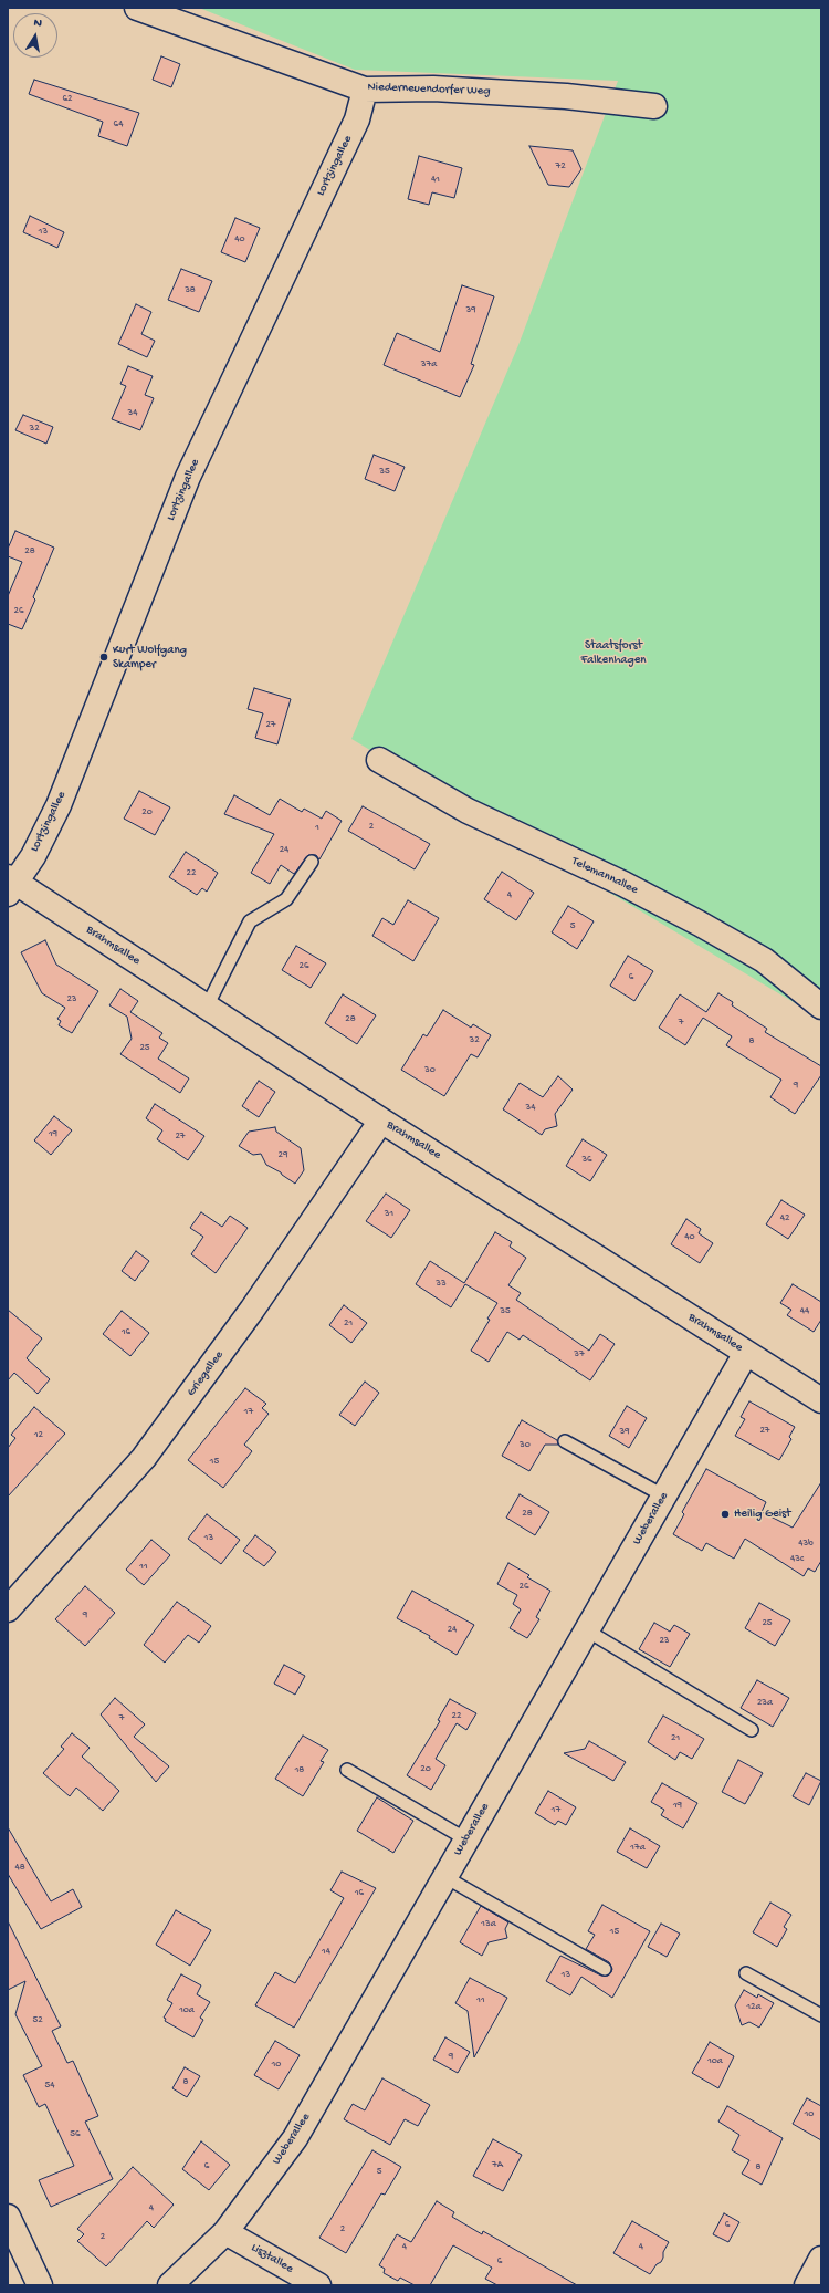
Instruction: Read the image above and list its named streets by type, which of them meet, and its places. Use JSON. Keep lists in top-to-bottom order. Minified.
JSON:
{"streets":{"street":["Niederneuendorfer Weg","Lortzingallee","Telemannallee","Brahmsallee","Griegallee","Weberallee","Lisztallee"]},"crossings":[["Niederneuendorfer Weg","Lortzingallee"],["Lortzingallee","Brahmsallee"],["Brahmsallee","Griegallee"],["Brahmsallee","Weberallee"],["Weberallee","Lisztallee"]],"parks":["Staatsforst Falkenhagen"],"places":["Kurt Wolfgang Skamper","Heilig Geist"],"house_numbers":["62","64","72","41","13","40","38","39","37a","34","32","35","28","26","27","20","2","1","24","22","4","5","26","6","23","28","7","32","8","25","30","9","34","19","27","29","36","31","42","40","33","35","44","21","16","37","17","27","39","12","30","15","28","13","43b","43c","11","26","9","25","24","23","23a","22","7","21","20","18","19","17","17a","48","16","13a","15","14","13","11","12a","10a","52","9","10a","10","8","54","10","56","7A","6","8","5","4","6","2","2","4","4","6"],"north":"top"}
